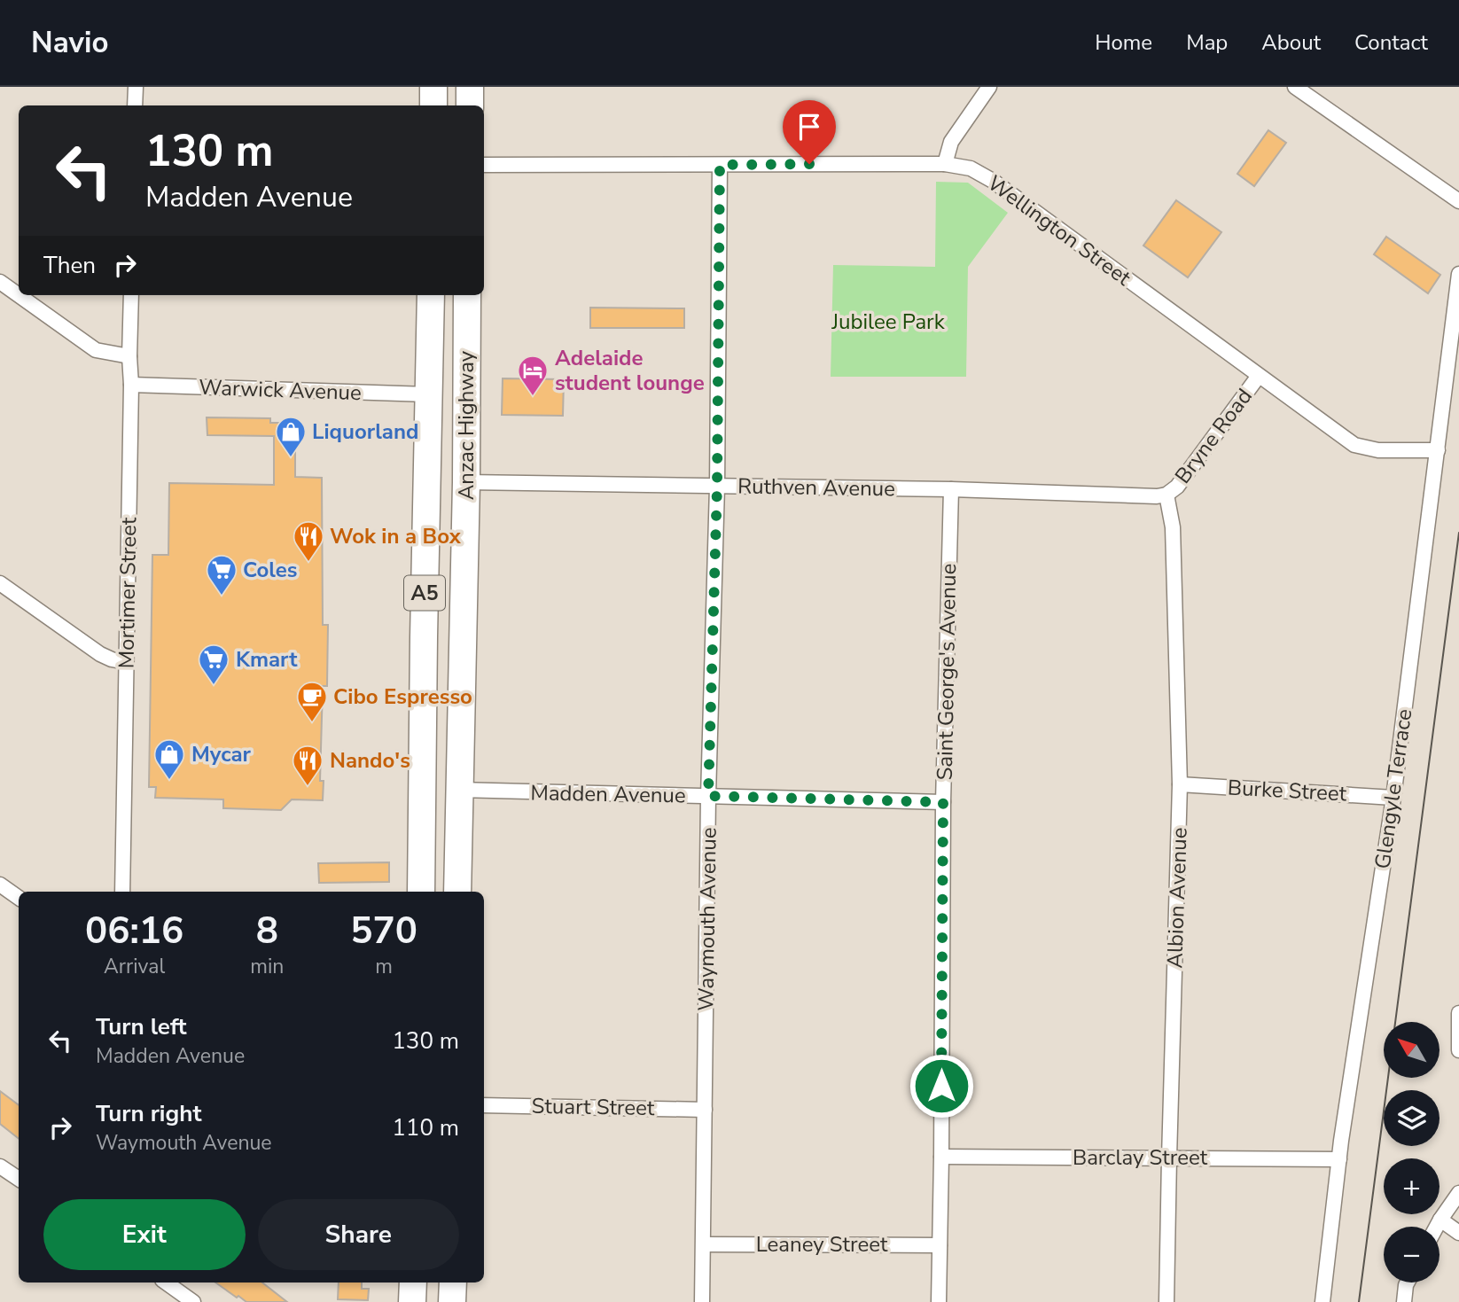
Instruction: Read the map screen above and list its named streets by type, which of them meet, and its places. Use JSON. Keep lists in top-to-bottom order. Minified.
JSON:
{"streets":{"highway":["Anzac Highway","A5"],"street":["Wellington Street","Warwick Avenue","Bryne Road","Ruthven Avenue","Mortimer Street","Saint George's Avenue","Glengyle Terrace","Burke Street","Madden Avenue","Albion Avenue","Waymouth Avenue","Stuart Street","Barclay Street","Leaney Street"]},"crossings":[["Wellington Street","Bryne Road"],["Wellington Street","Glengyle Terrace"],["Wellington Street","Waymouth Avenue"],["Warwick Avenue","Anzac Highway"],["Warwick Avenue","Mortimer Street"],["Anzac Highway","Ruthven Avenue"],["Anzac Highway","Madden Avenue"],["Bryne Road","Ruthven Avenue"],["Bryne Road","Albion Avenue"],["Ruthven Avenue","Saint George's Avenue"],["Ruthven Avenue","Albion Avenue"],["Ruthven Avenue","Waymouth Avenue"],["Saint George's Avenue","Madden Avenue"],["Saint George's Avenue","Barclay Street"],["Saint George's Avenue","Leaney Street"],["Glengyle Terrace","Burke Street"],["Glengyle Terrace","Barclay Street"],["Burke Street","Albion Avenue"],["Madden Avenue","Waymouth Avenue"],["Albion Avenue","Barclay Street"],["Waymouth Avenue","Stuart Street"],["Waymouth Avenue","Leaney Street"]],"parks":["Jubilee Park"],"places":{"hotel":["Adelaide student lounge"],"shop":["Liquorland","Mycar"],"restaurant":["Wok in a Box","Nando's"],"supermarket":["Coles","Kmart"],"cafe":["Cibo Espresso"]},"north":"top left","page":{"header":"Navio","nav":["Home","Map","About","Contact"],"turn":["130 m","Madden Avenue"],"then":"Then","eta":["06:16","Arrival","8","min","570","m"],"list":[{"name":"Turn left","note":"Madden Avenue","value":"130 m"},{"name":"Turn right","note":"Waymouth Avenue","value":"110 m"}],"map_buttons":["+","−"],"buttons":["Exit","Share"]}}
